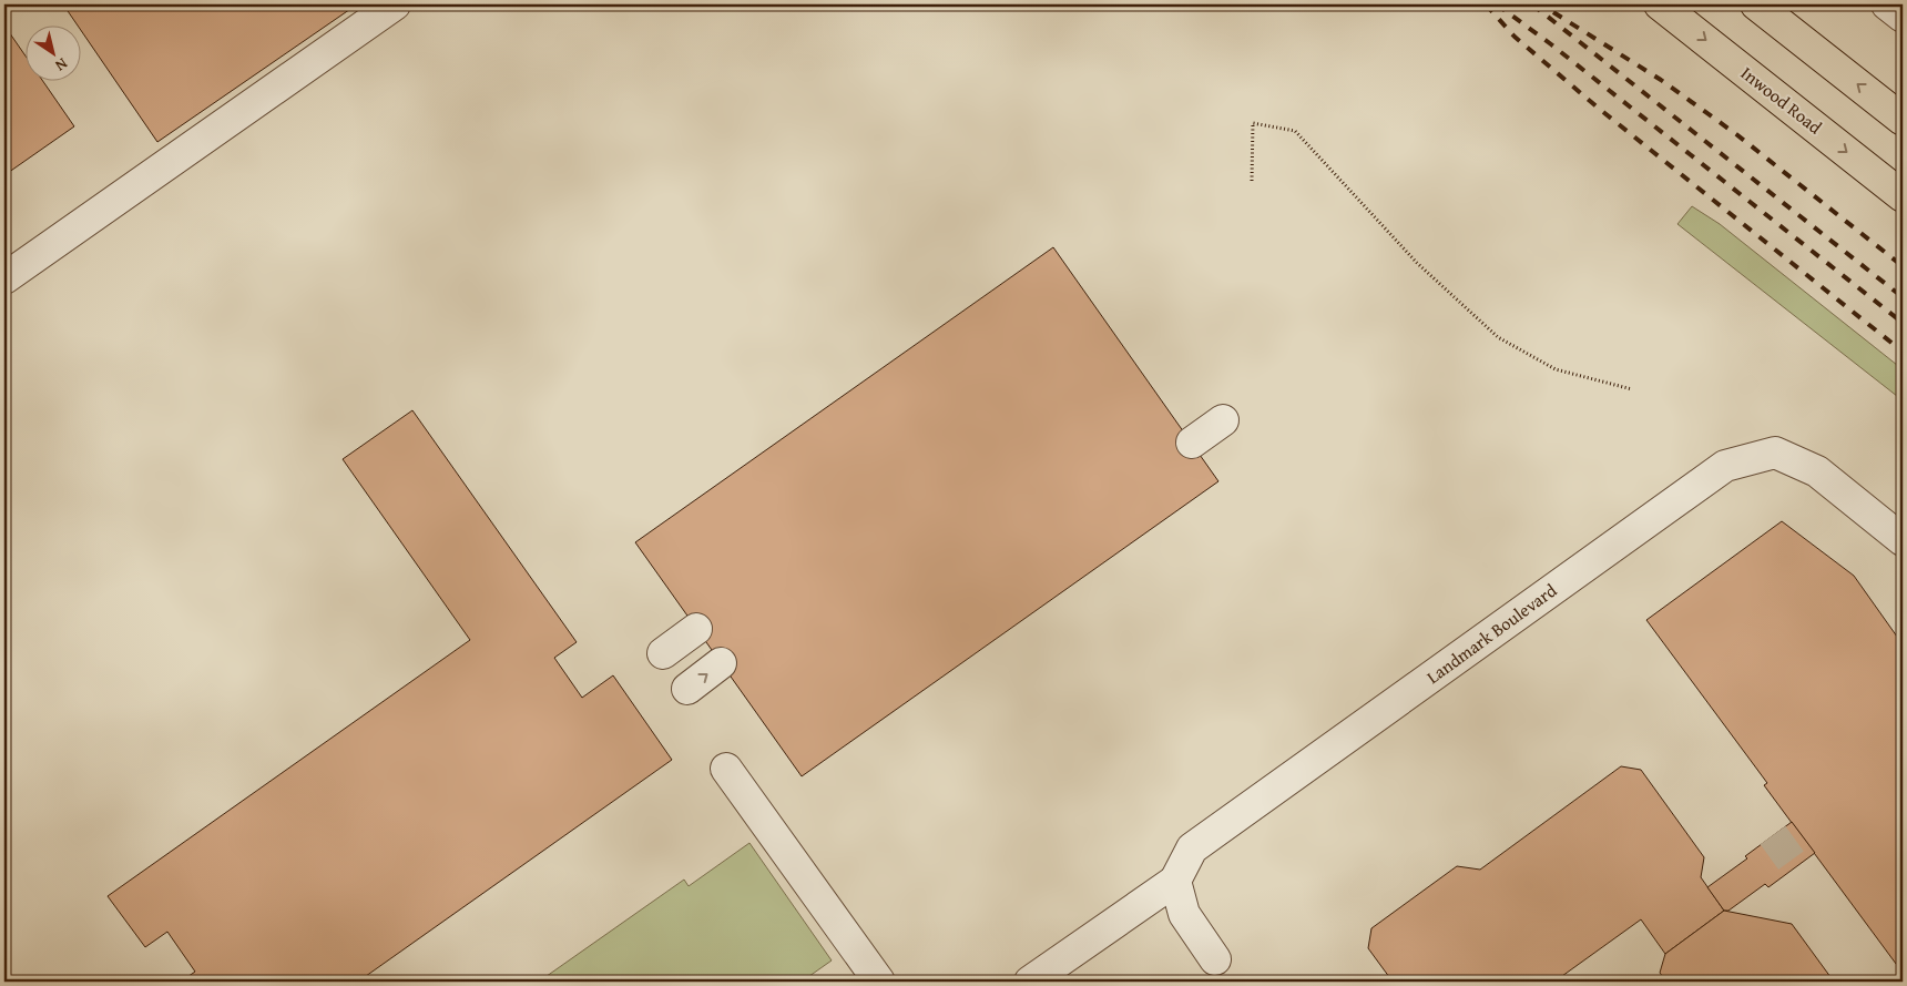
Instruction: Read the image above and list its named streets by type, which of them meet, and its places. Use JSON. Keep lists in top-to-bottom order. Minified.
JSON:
{"streets":{"main road":["Inwood Road"],"street":["Landmark Boulevard"]},"north":"bottom right"}
